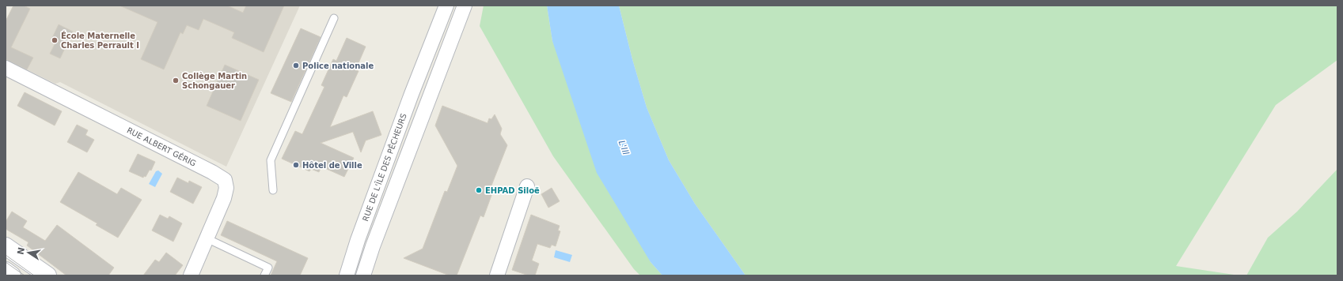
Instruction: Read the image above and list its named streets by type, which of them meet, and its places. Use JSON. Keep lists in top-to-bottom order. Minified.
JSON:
{"streets":{"street":["RUE ALBERT GÉRIG","RUE DE L'ÎLE DES PÊCHEURS"]},"water":["L'Ill"],"places":["École Maternelle Charles Perrault I","Police nationale","Collège Martin Schongauer","Hôtel de Ville","EHPAD Siloë"],"north":"left"}
